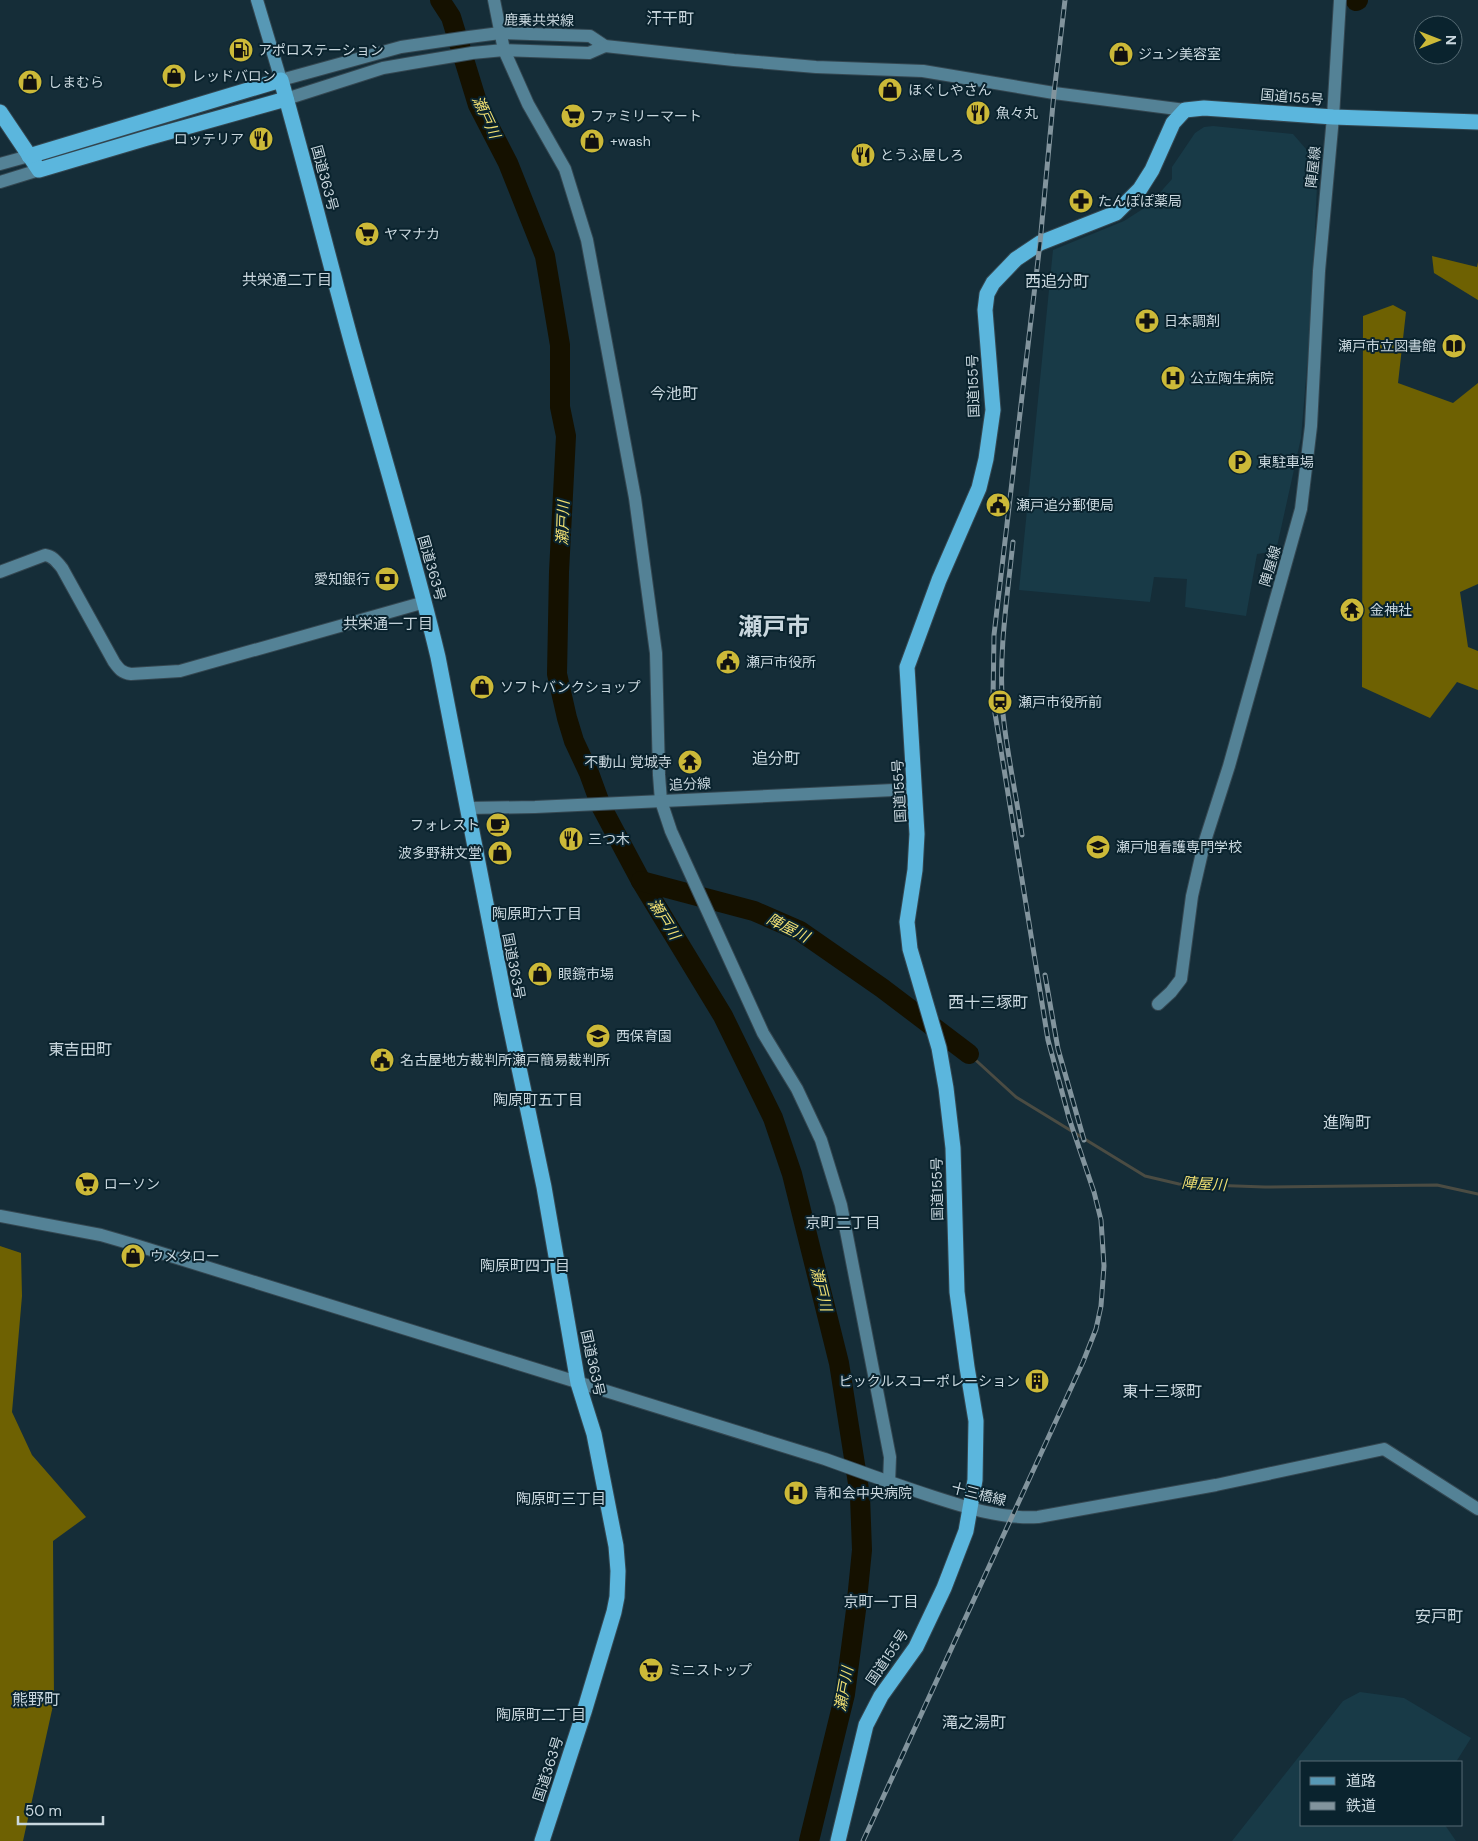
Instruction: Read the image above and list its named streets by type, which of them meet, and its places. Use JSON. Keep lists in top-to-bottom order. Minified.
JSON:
{"streets":{"highway":["国道155号","国道363号"],"street":["鹿乗共栄線","陣屋線","追分線","十三橋線"]},"crossings":[["鹿乗共栄線","国道155号"],["鹿乗共栄線","国道363号"],["国道155号","陣屋線"],["国道155号","追分線"],["国道155号","十三橋線"],["国道363号","追分線"],["国道363号","十三橋線"]],"districts":["汗干町","共栄通二丁目","西追分町","今池町","共栄通一丁目","瀬戸市","追分町","陶原町六丁目","西十三塚町","東吉田町","陶原町五丁目","進陶町","京町二丁目","陶原町四丁目","東十三塚町","陶原町三丁目","京町一丁目","安戸町","熊野町","陶原町二丁目","滝之湯町"],"water":["瀬戸川","陣屋川"],"places":{"fuel station":["アポロステーション"],"shop":["ジュン美容室","レッドバロン","しまむら","ほぐしやさん","+wash","ソフトバンクショップ","波多野耕文堂","眼鏡市場","ウメタロー"],"restaurant":["魚々丸","ロッテリア","とうふ屋しろ","三つ木"],"supermarket":["ファミリーマート","ヤマナカ","ローソン","ミニストップ"],"pharmacy":["たんぽぽ薬局","日本調剤"],"library":["瀬戸市立図書館"],"hospital":["公立陶生病院","青和会中央病院"],"parking":["東駐車場"],"public building":["瀬戸追分郵便局","瀬戸市役所","名古屋地方裁判所瀬戸簡易裁判所"],"bank":["愛知銀行"],"temple":["金神社","不動山 覚城寺"],"station":["瀬戸市役所前"],"cafe":["フォレスト"],"school or university":["瀬戸旭看護専門学校","西保育園"],"building":["ピックルスコーポレーション"]},"legend":["道路","鉄道"],"scale_bar":"50 m","north":"right"}
